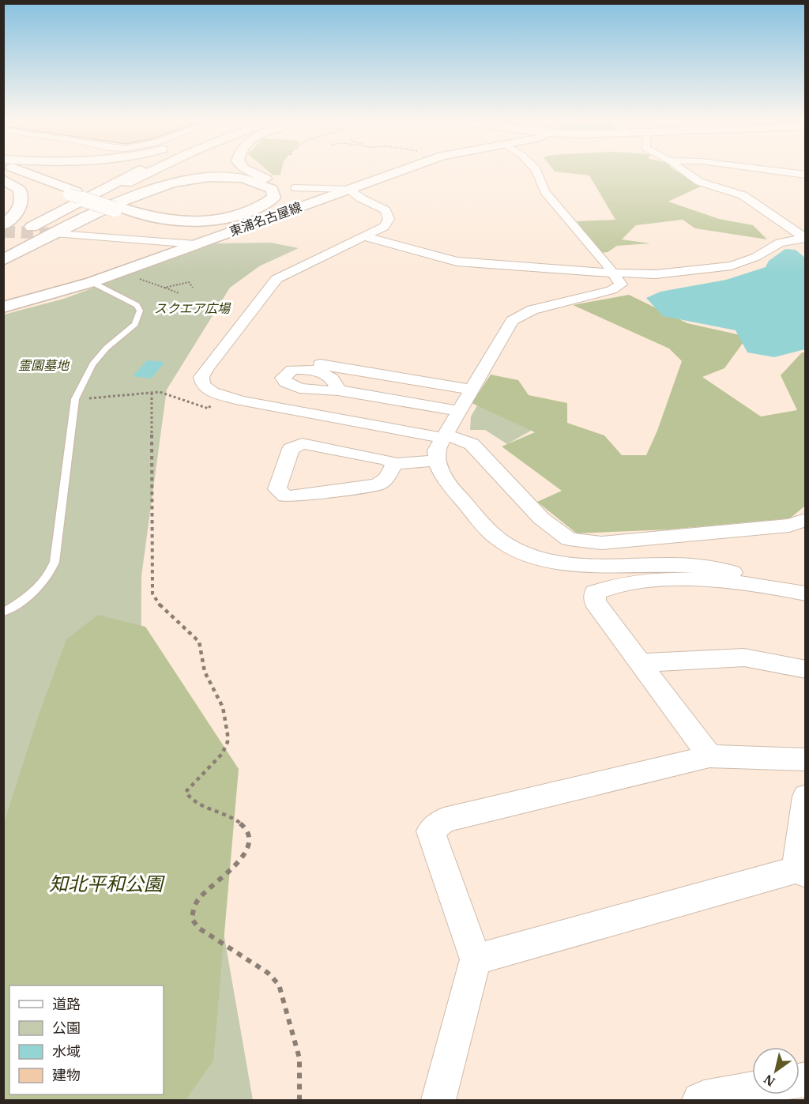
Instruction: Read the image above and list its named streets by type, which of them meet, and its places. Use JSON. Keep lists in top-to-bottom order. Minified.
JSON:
{"streets":{"main road":["東浦名古屋線"]},"parks":["スクエア広場","霊園墓地","知北平和公園"],"legend":["道路","公園","水域","建物"],"north":"bottom left"}
